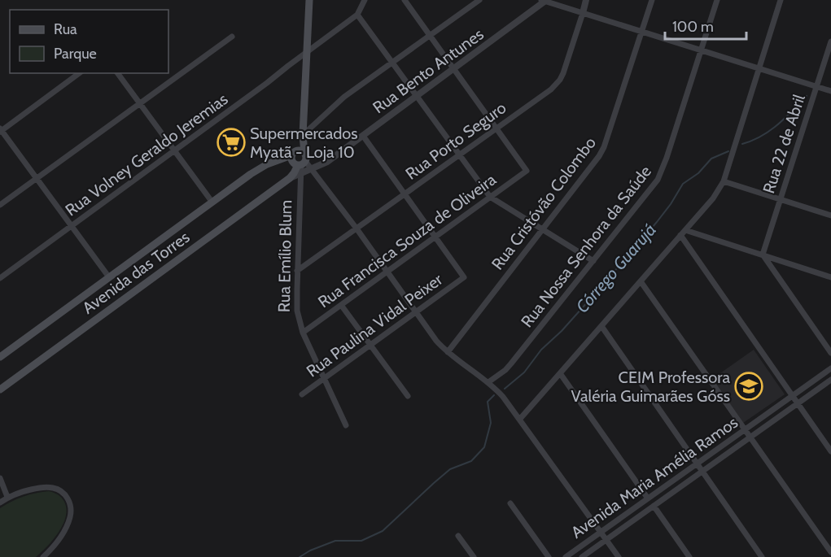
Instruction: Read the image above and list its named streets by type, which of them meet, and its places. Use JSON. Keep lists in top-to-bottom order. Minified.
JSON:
{"streets":{"main road":["Rua Emílio Blum","Avenida das Torres"],"street":["Rua Bento Antunes","Rua Porto Seguro","Rua 22 de Abril","Rua Volney Geraldo Jeremias","Rua Cristóvão Colombo","Rua Francisca Souza de Oliveira","Rua Nossa Senhora da Saúde","Rua Paulina Vidal Peixer","Avenida Maria Amélia Ramos"]},"crossings":[["Rua Bento Antunes","Rua Emílio Blum"],["Rua Bento Antunes","Avenida das Torres"],["Rua Porto Seguro","Rua Francisca Souza de Oliveira"],["Rua Porto Seguro","Rua Emílio Blum"],["Rua Volney Geraldo Jeremias","Rua Emílio Blum"],["Rua Francisca Souza de Oliveira","Rua Emílio Blum"],["Rua Francisca Souza de Oliveira","Rua Paulina Vidal Peixer"],["Rua Emílio Blum","Avenida das Torres"],["Rua Emílio Blum","Rua Paulina Vidal Peixer"]],"water":["Córrego Guarujá"],"places":{"supermarket":["Supermercados Myatã - Loja 10"],"school or university":["CEIM Professora Valéria Guimarães Góss"]},"legend":["Rua","Parque"],"scale_bar":"100 m"}
